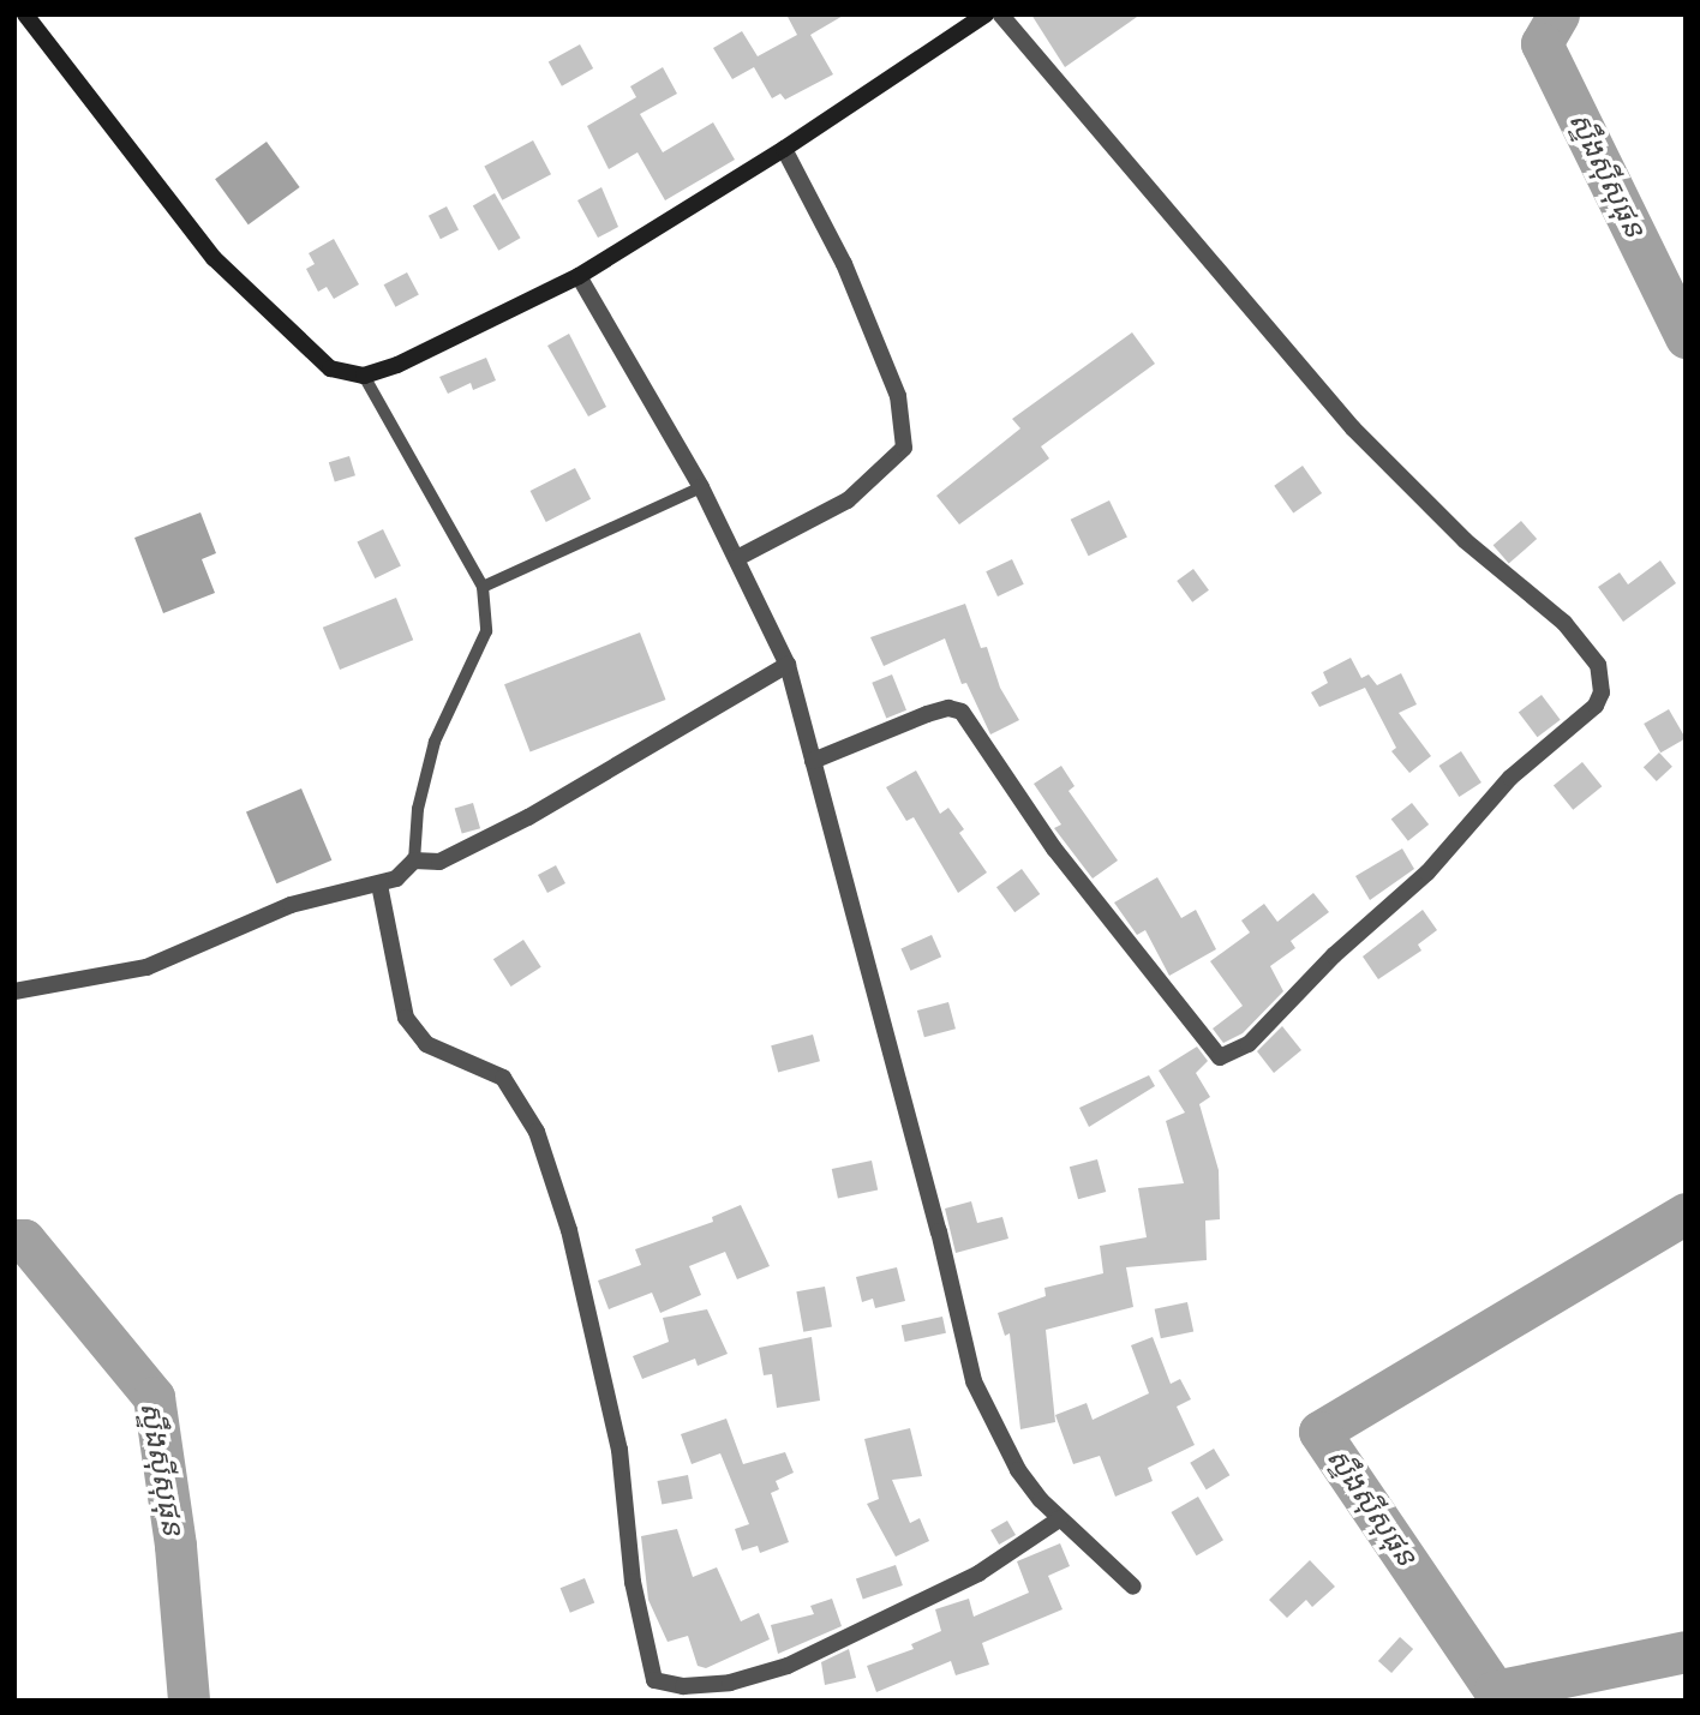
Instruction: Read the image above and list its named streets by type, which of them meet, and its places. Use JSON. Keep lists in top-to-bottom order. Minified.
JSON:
{"water":["ស្ទឹងស៊ីសុផុន"]}
